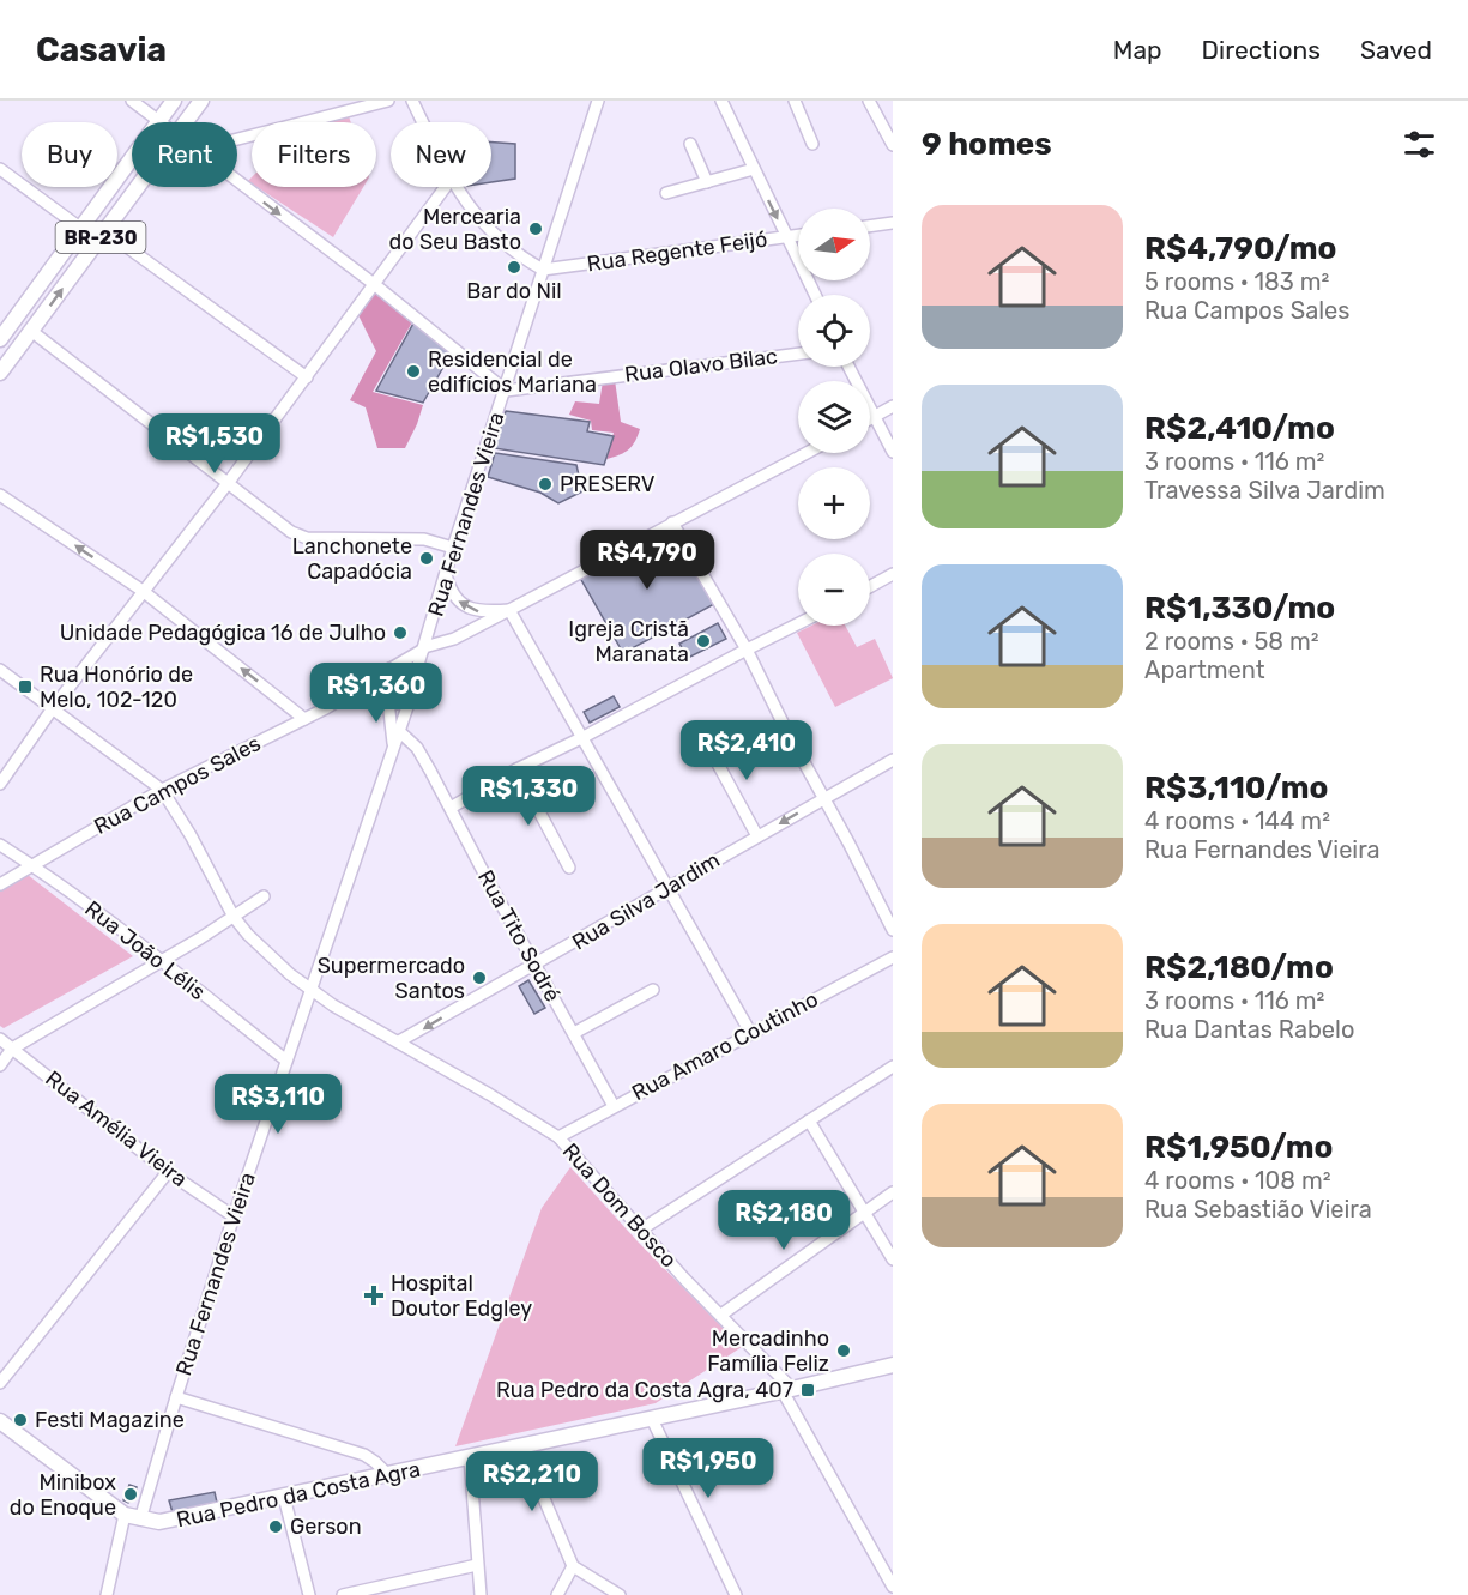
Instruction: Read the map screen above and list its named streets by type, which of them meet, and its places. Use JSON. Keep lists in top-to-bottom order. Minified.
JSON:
{"streets":{"main road":["BR-230","Rua Pedro da Costa Agra"],"street":["Rua Regente Feijó","Rua Olavo Bilac","Rua Fernandes Vieira","Rua Campos Sales","Rua Silva Jardim","Rua Tito Sodré","Rua João Lélis","Rua Amaro Coutinho","Rua Amélia Vieira","Rua Dom Bosco"]},"crossings":[["Rua Regente Feijó","Rua Fernandes Vieira"],["Rua Olavo Bilac","Rua Fernandes Vieira"],["Rua Fernandes Vieira","Rua Campos Sales"],["Rua Fernandes Vieira","Rua Tito Sodré"],["Rua Fernandes Vieira","Rua João Lélis"],["Rua Fernandes Vieira","Rua Amélia Vieira"],["Rua Fernandes Vieira","Rua Dom Bosco"],["Rua Fernandes Vieira","Rua Pedro da Costa Agra"],["Rua Campos Sales","Rua João Lélis"],["Rua Campos Sales","Rua Dom Bosco"],["Rua Silva Jardim","Rua Tito Sodré"],["Rua Silva Jardim","Rua Dom Bosco"],["Rua Tito Sodré","Rua Amaro Coutinho"],["Rua Amaro Coutinho","Rua Dom Bosco"],["Rua Dom Bosco","Rua Pedro da Costa Agra"]],"one_way":["Rua Silva Jardim"],"places":{"other":["Mercearia do Seu Basto","Bar do Nil","Residencial de edifícios Mariana","PRESERV","Lanchonete Capadócia","Unidade Pedagógica 16 de Julho","Igreja Cristã Maranata","Supermercado Santos","Mercadinho Família Feliz","Festi Magazine","Minibox do Enoque","Gerson"],"transit":["Rua Honório de Melo, 102-120","Rua Pedro da Costa Agra, 407"],"health":["Hospital Doutor Edgley"]},"north":"right","page":{"header":"Casavia","nav":["Map","Directions","Saved"],"heading":"9 homes","chip":["Buy","Rent","Filters","New"],"list":[{"name":"R$4,790/mo","note":"5 rooms · 183 m² · Rua Campos Sales"},{"name":"R$2,410/mo","note":"3 rooms · 116 m² · Travessa Silva Jardim"},{"name":"R$1,330/mo","note":"2 rooms · 58 m² · Apartment"},{"name":"R$3,110/mo","note":"4 rooms · 144 m² · Rua Fernandes Vieira"},{"name":"R$2,180/mo","note":"3 rooms · 116 m² · Rua Dantas Rabelo"},{"name":"R$1,950/mo","note":"4 rooms · 108 m² · Rua Sebastião Vieira"}],"map_buttons":["+","−"],"price":["R$1,530","R$4,790","R$1,360","R$2,410","R$1,330","R$3,110","R$2,180","R$1,950","R$2,210"]}}
